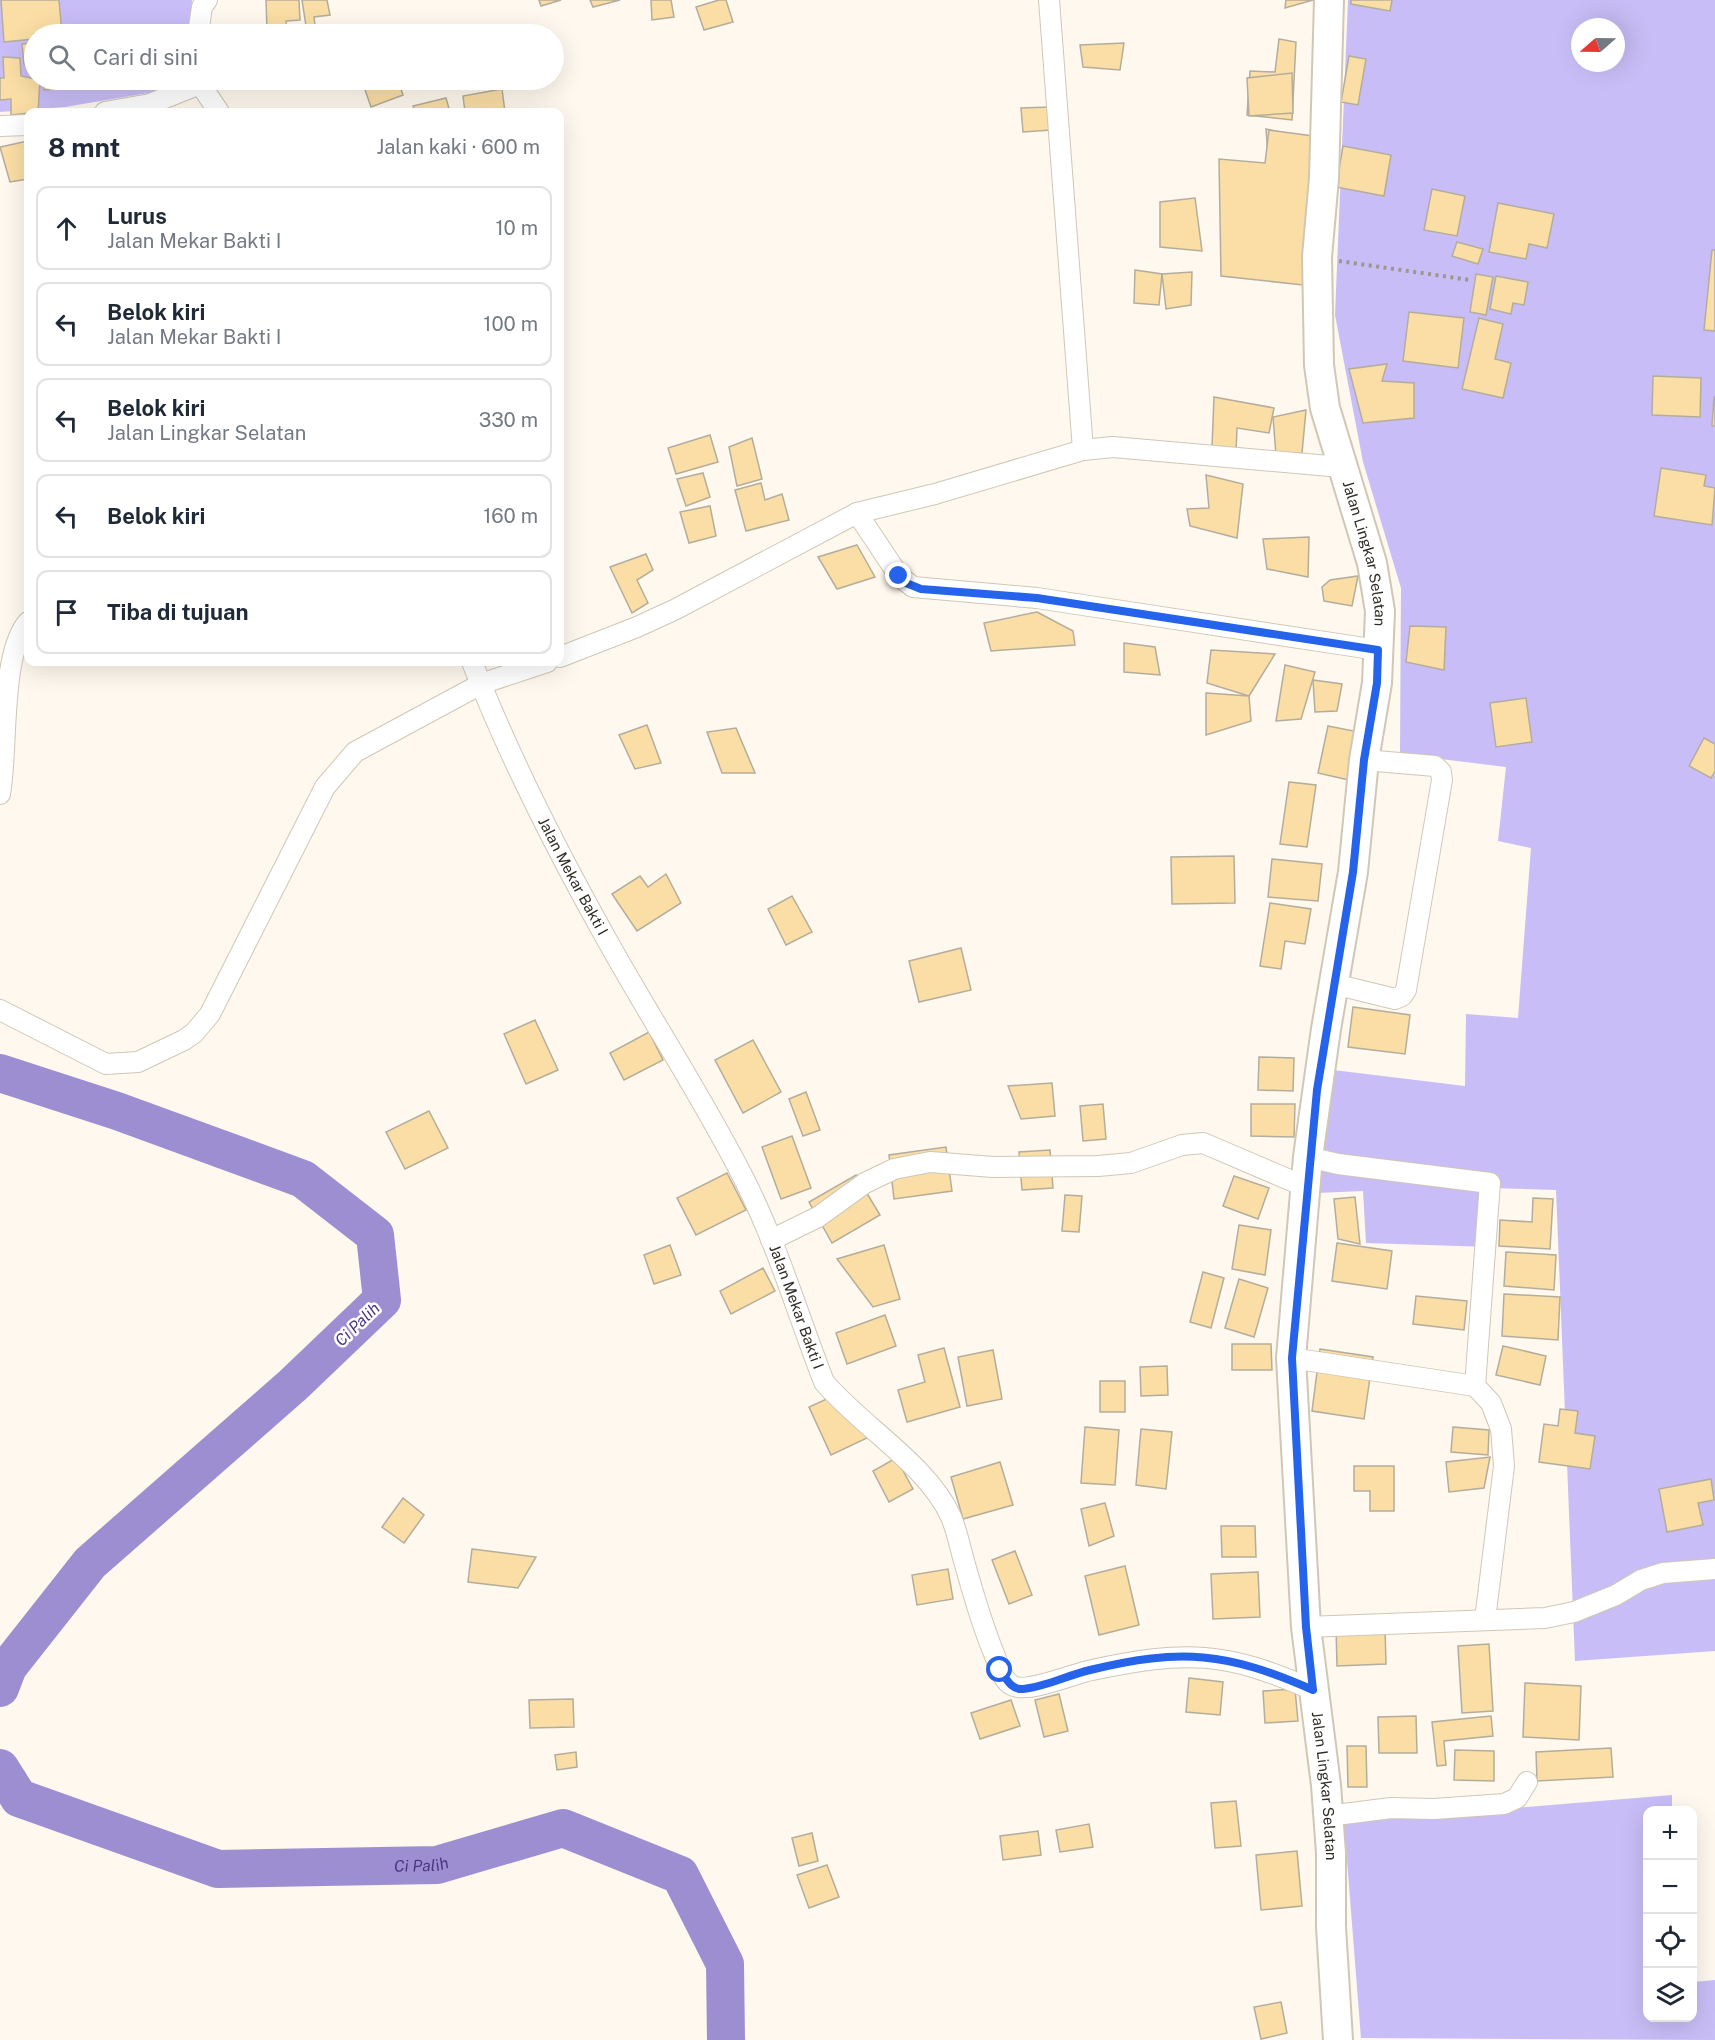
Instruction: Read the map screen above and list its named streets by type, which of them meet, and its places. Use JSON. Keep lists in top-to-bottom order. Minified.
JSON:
{"streets":{"street":["Jalan Lingkar Selatan","Jalan Mekar Bakti I"]},"crossings":[["Jalan Lingkar Selatan","Jalan Mekar Bakti I"]],"water":["Ci Palih"],"north":"left","page":{"search":"Cari di sini","heading":["8 mnt","Jalan kaki · 600 m"],"list":[["Lurus","Jalan Mekar Bakti I","10 m"],["Belok kiri","Jalan Mekar Bakti I","100 m"],["Belok kiri","Jalan Lingkar Selatan","330 m"],["Belok kiri","160 m"],"Tiba di tujuan"],"map_buttons":["+","−"]}}
